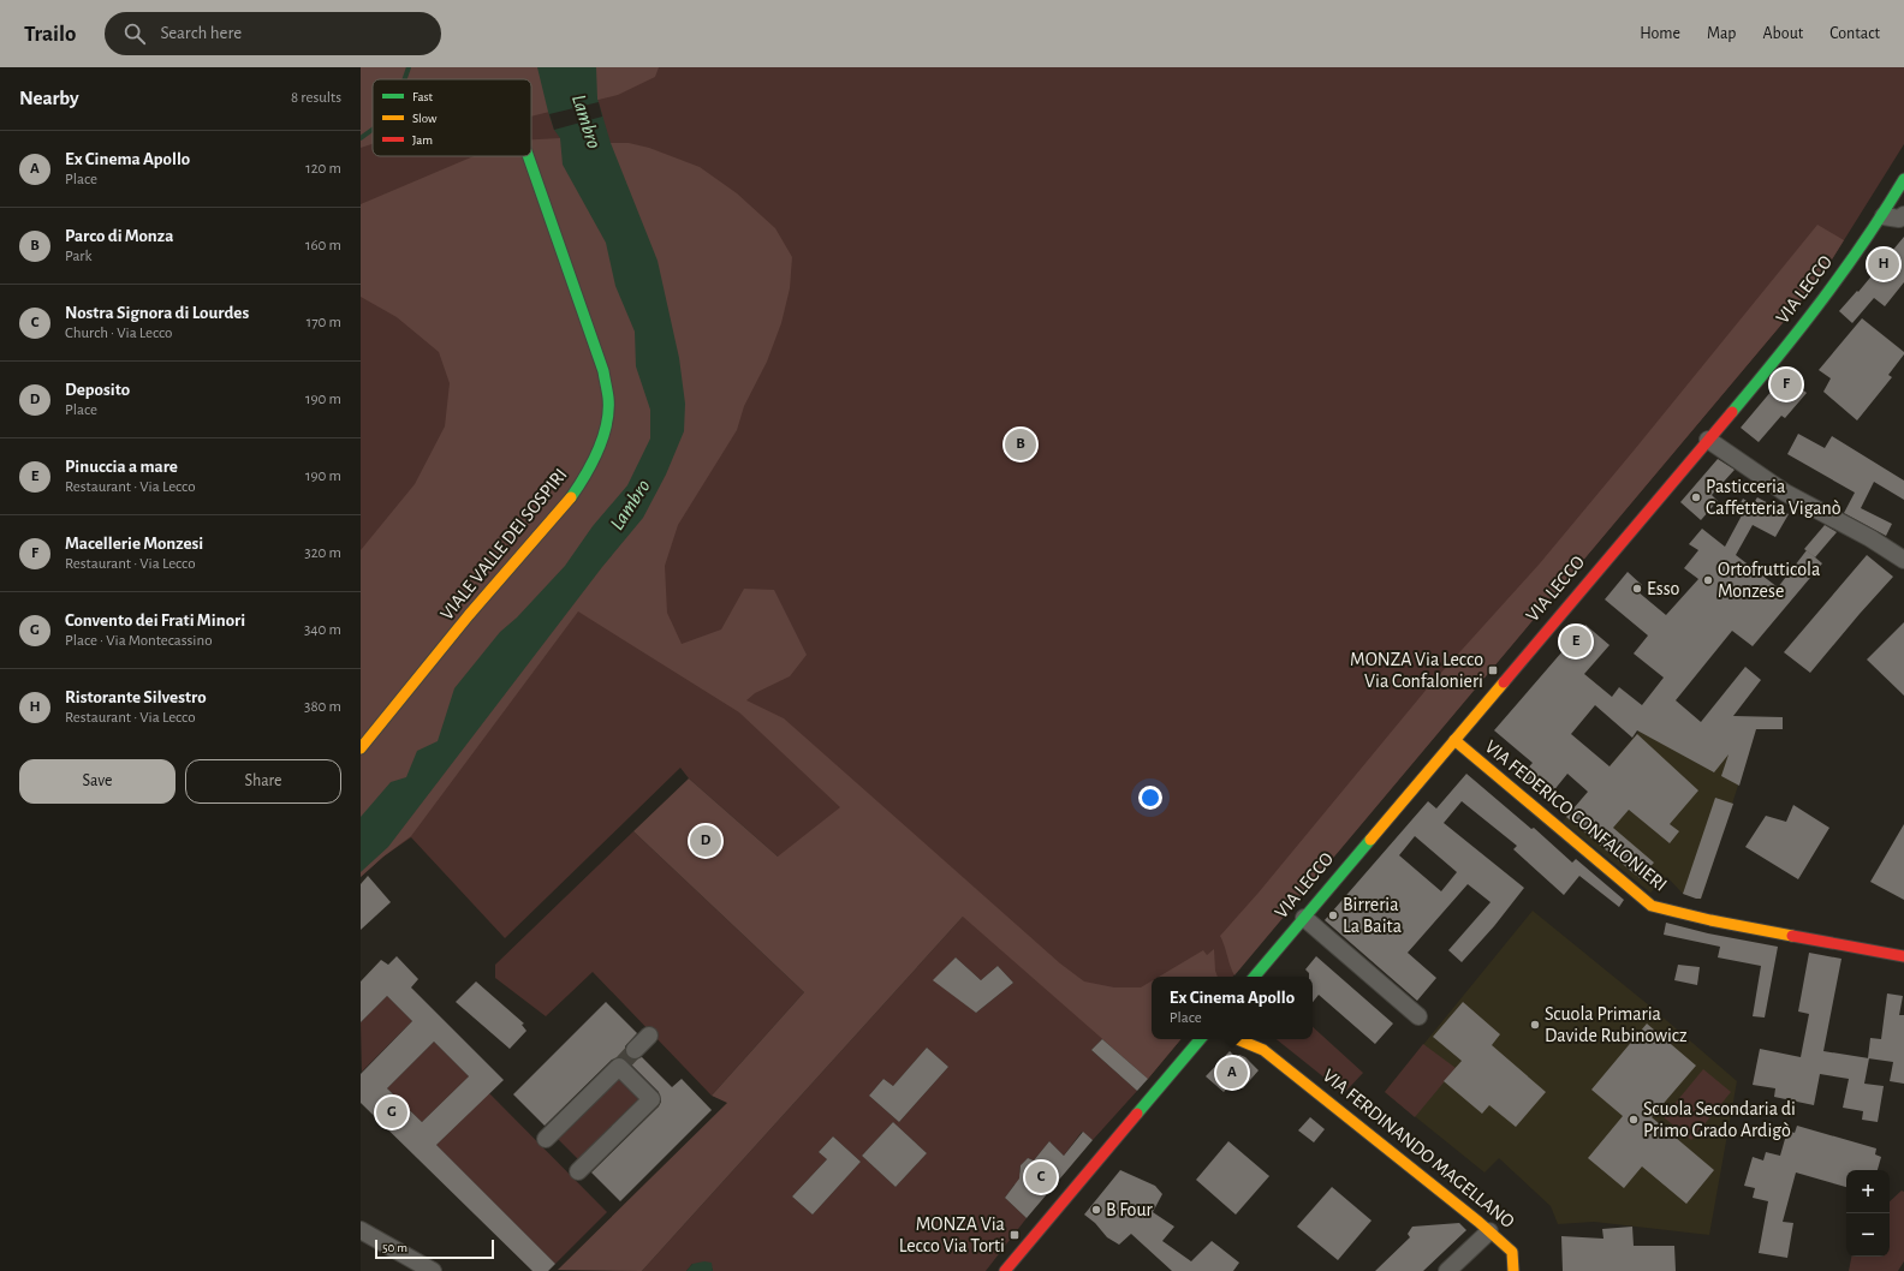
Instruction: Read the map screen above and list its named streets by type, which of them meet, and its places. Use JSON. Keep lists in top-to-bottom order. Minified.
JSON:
{"streets":{"street":["VIA LECCO","VIALE VALLE DEI SOSPIRI","VIA FEDERICO CONFALONIERI","VIA FERDINANDO MAGELLANO"]},"crossings":[["VIA LECCO","VIA FEDERICO CONFALONIERI"]],"water":["Lambro"],"places":{"other":["Pasticceria Caffetteria Viganò","Ortofrutticola Monzese","Esso","Birreria La Baita","Scuola Primaria Davide Rubinowicz","Scuola Secondaria di Primo Grado Ardigò","B Four"],"transit":["MONZA Via Lecco Via Confalonieri","MONZA Via Lecco Via Torti"]},"legend":["Fast","Slow","Jam"],"scale_bar":"50 m","page":{"header":"Trailo","search":"Search here","nav":["Home","Map","About","Contact"],"heading":["Nearby","8 results"],"list":[{"mark":"A","name":"Ex Cinema Apollo","note":"Place","value":"120 m"},{"mark":"B","name":"Parco di Monza","note":"Park","value":"160 m"},{"mark":"C","name":"Nostra Signora di Lourdes","note":"Church · Via Lecco","value":"170 m"},{"mark":"D","name":"Deposito","note":"Place","value":"190 m"},{"mark":"E","name":"Pinuccia a mare","note":"Restaurant · Via Lecco","value":"190 m"},{"mark":"F","name":"Macellerie Monzesi","note":"Restaurant · Via Lecco","value":"320 m"},{"mark":"G","name":"Convento dei Frati Minori","note":"Place · Via Montecassino","value":"340 m"},{"mark":"H","name":"Ristorante Silvestro","note":"Restaurant · Via Lecco","value":"380 m"}],"pins":["H","F","B","E","D","A","G","C"],"buttons":["Save","Share"],"popup":["Ex Cinema Apollo","Place"],"map_buttons":["+","−"],"scale":"50 m"}}
